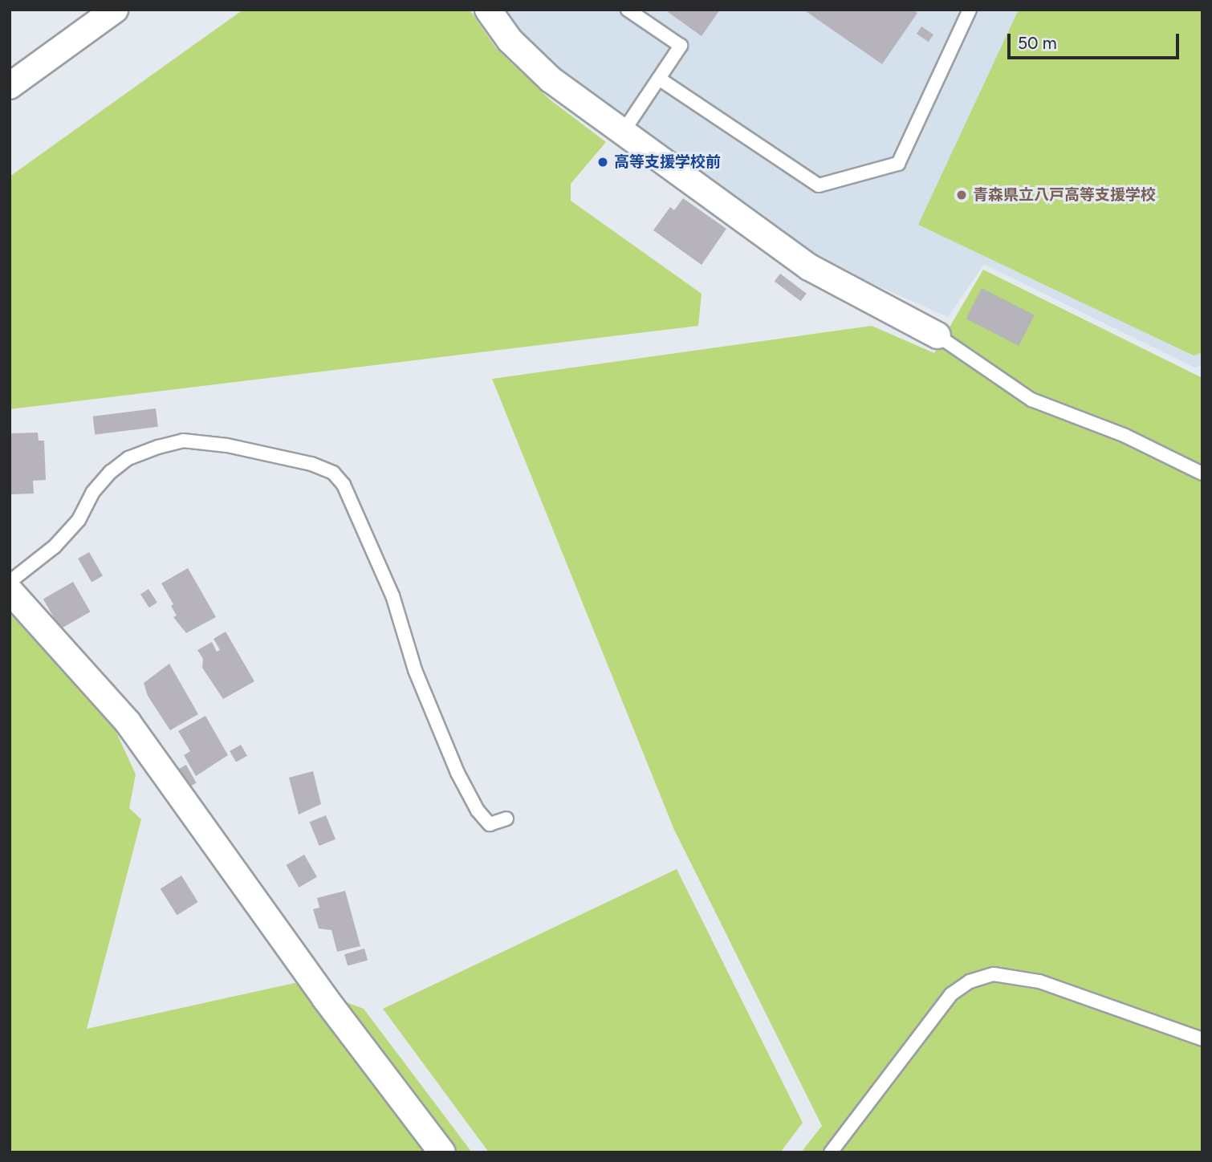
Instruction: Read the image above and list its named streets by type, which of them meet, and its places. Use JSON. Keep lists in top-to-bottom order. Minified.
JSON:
{"places":["高等支援学校前","青森県立八戸高等支援学校"],"scale_bar":"50 m"}
